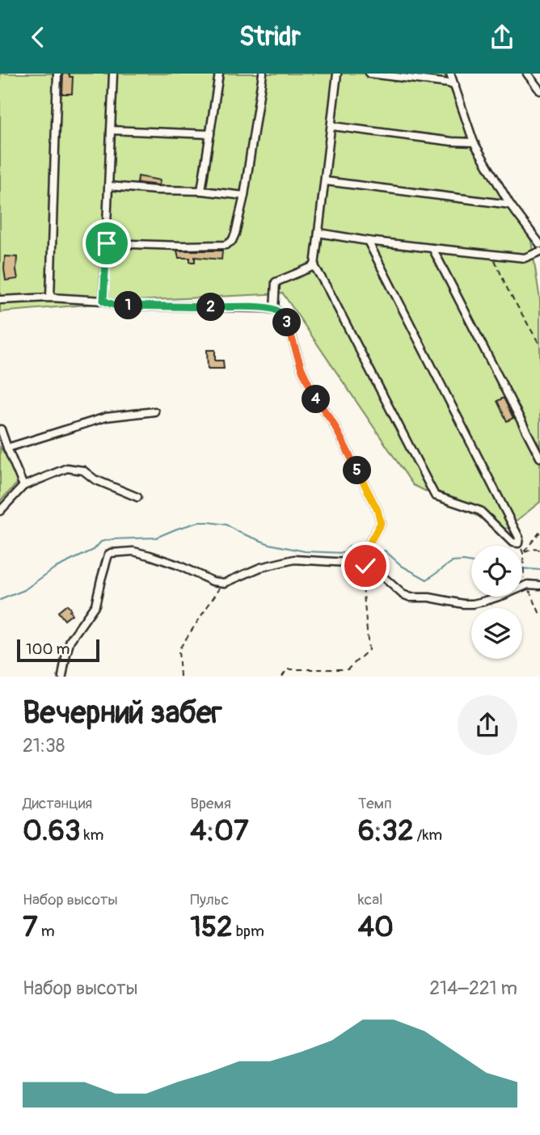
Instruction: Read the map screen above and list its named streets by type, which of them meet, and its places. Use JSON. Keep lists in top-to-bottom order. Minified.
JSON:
{"scale_bar":"100 m","page":{"header":"Stridr","pins":["1","2","3","4","5"],"scale":"100 m","heading":["Вечерний забег","21:38"],"stats":[["Дистанция","0.63 km"],["Время","4:07"],["Темп","6:32 /km"],["Набор высоты","7 m"],["Пульс","152 bpm"],["kcal","40"]],"chart":["Набор высоты","214–221 m"]}}
